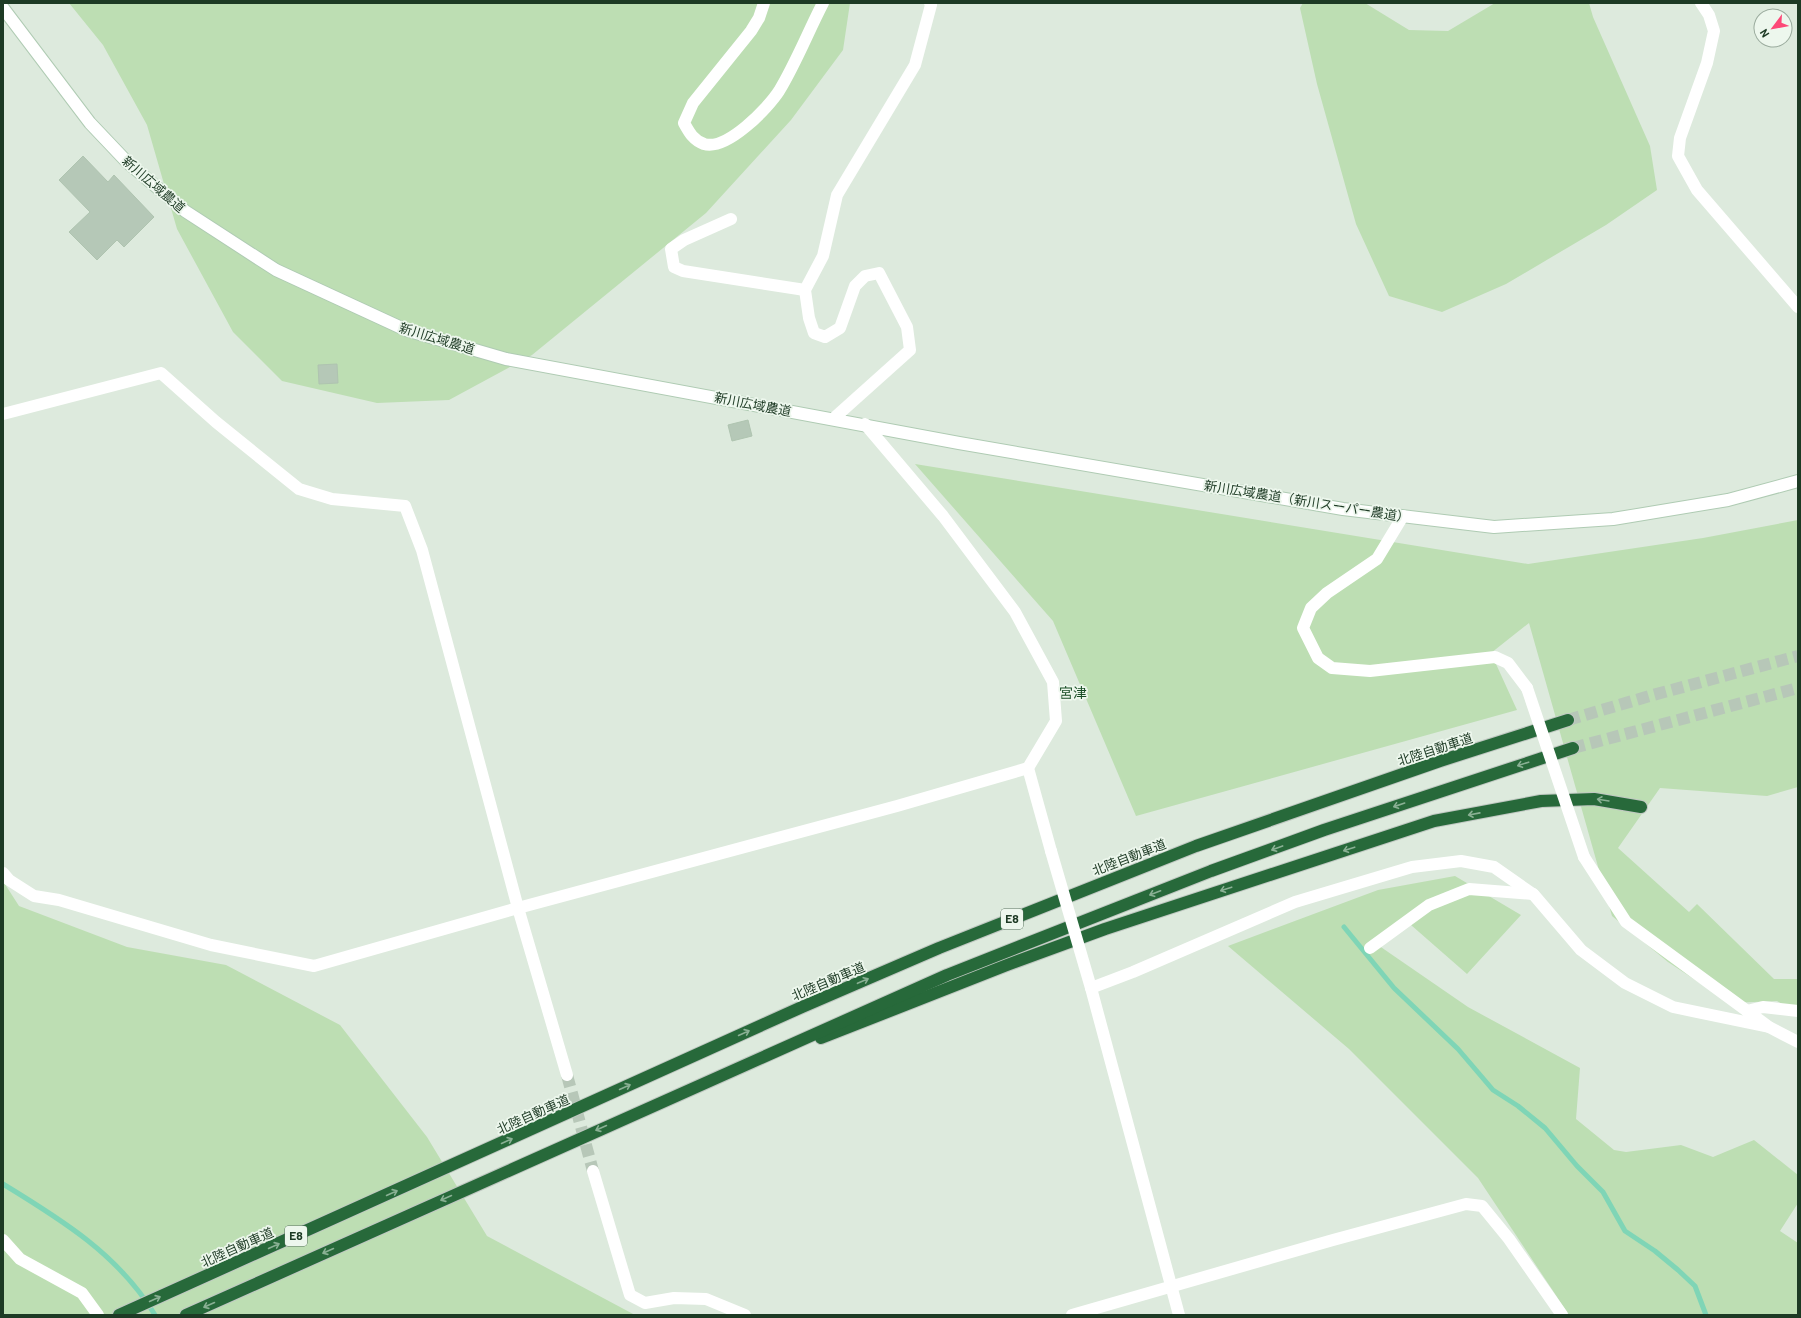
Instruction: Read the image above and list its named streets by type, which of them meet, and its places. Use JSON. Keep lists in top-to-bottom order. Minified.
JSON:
{"streets":{"highway":["北陸自動車道","E8"],"street":["新川広域農道","新川広域農道（新川スーパー農道）"]},"crossings":[["新川広域農道","新川広域農道（新川スーパー農道）"]],"districts":["宮津"],"north":"bottom left"}
